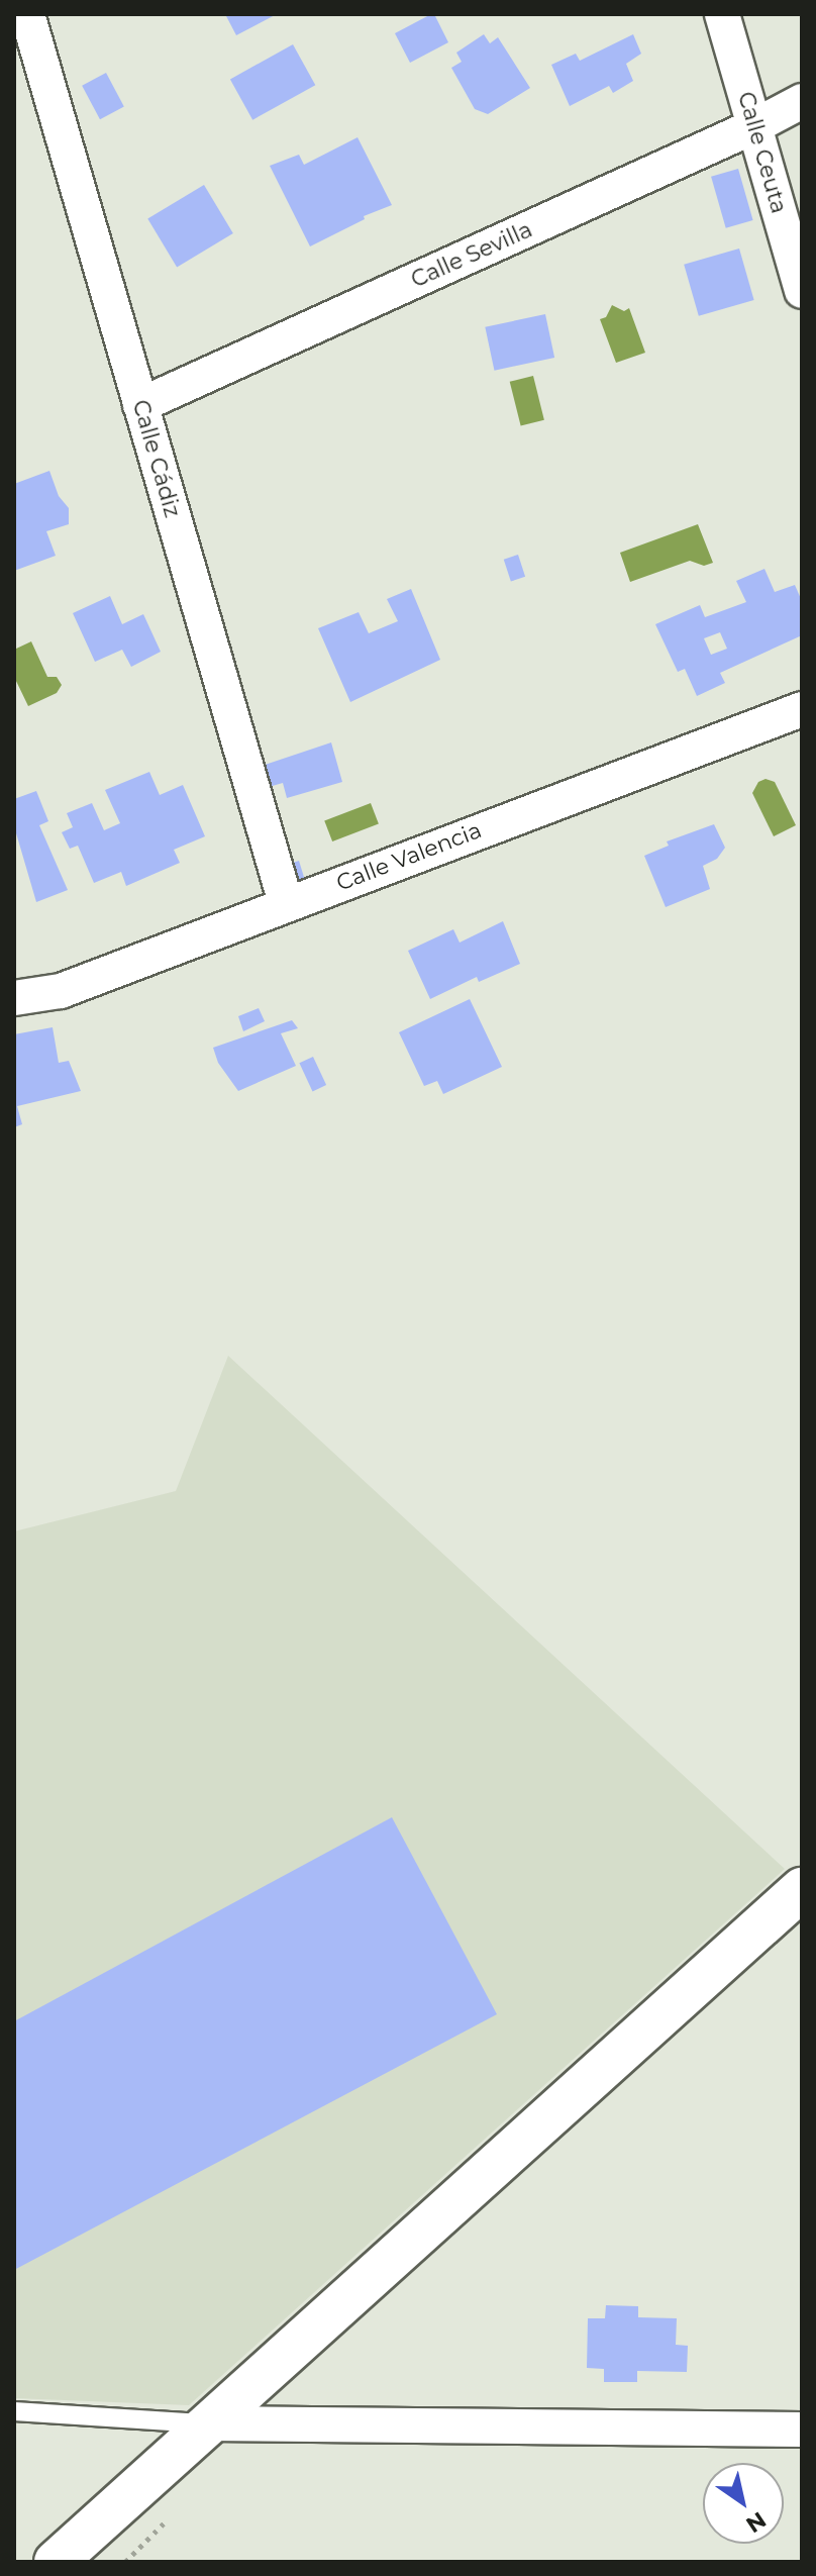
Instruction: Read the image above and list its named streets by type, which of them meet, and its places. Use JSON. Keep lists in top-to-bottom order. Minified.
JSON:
{"streets":{"street":["Calle Ceuta","Calle Sevilla","Calle Cádiz","Calle Valencia"]},"crossings":[["Calle Ceuta","Calle Sevilla"],["Calle Sevilla","Calle Cádiz"],["Calle Cádiz","Calle Valencia"]],"north":"bottom right"}
